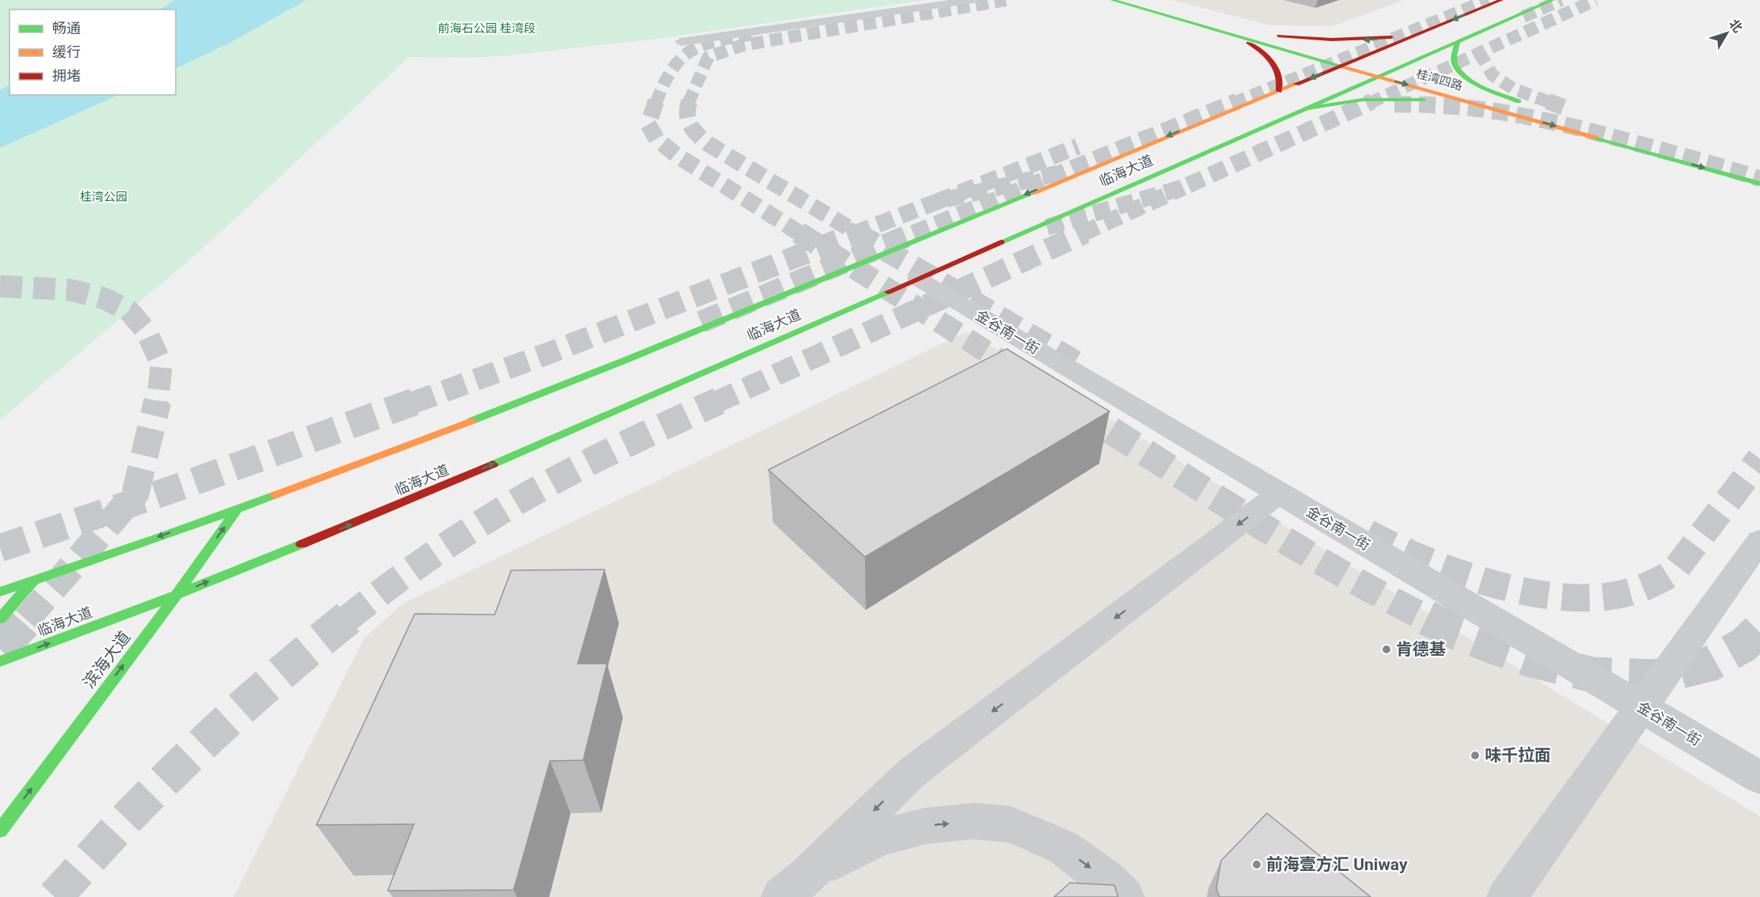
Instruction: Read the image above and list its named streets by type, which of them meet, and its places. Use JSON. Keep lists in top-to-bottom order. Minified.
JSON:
{"streets":{"main road":["桂湾四路","临海大道","滨海大道"],"street":["金谷南一街"]},"crossings":[["桂湾四路","临海大道"],["临海大道","金谷南一街"],["临海大道","滨海大道"]],"one_way":["滨海大道"],"parks":["前海石公园 桂湾段","桂湾公园"],"places":["肯德基","味千拉面","前海壹方汇 Uniway"],"legend":["畅通","缓行","拥堵"],"north":"top right"}
